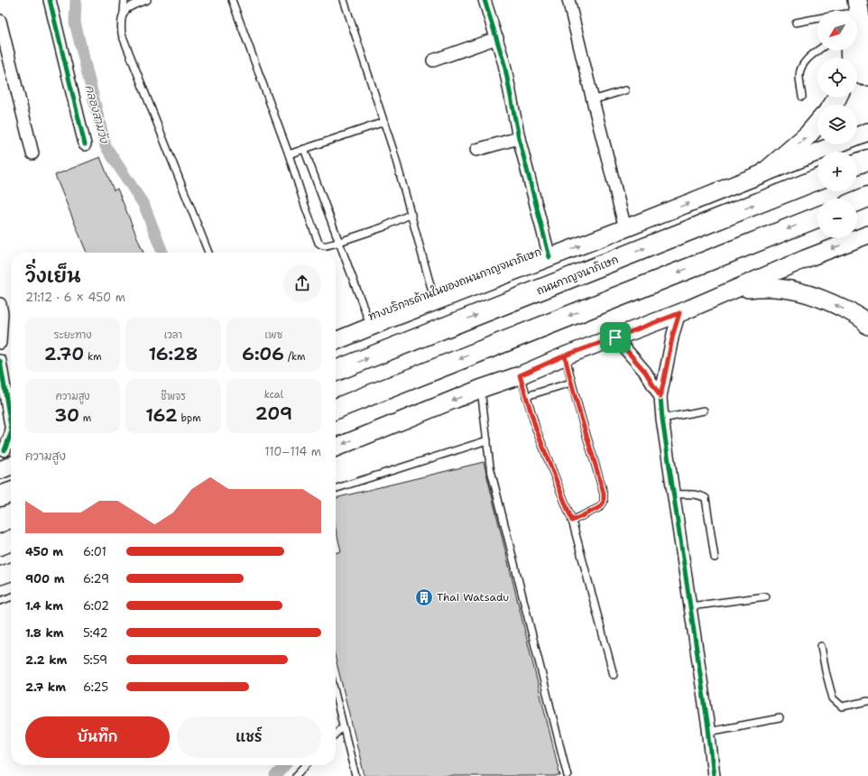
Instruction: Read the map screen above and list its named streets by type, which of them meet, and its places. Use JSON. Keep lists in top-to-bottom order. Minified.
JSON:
{"streets":{"highway":["ถนนกาญจนาภิเษก"],"main road":["ทางบริการด้านในของถนนกาญจนาภิเษก"]},"water":["คลองสามวัง"],"places":{"building":["Thai Watsadu"]},"north":"bottom left","page":{"map_buttons":["+","−"],"heading":["วิ่งเย็น","21:12 · 6 × 450 m"],"stats":[["ระยะทาง","2.70 km"],["เวลา","16:28"],["เพซ","6:06 /km"],["ความสูง","30 m"],["ชีพจร","162 bpm"],["kcal","209"]],"chart":["ความสูง","110–114 m"],"list":[{"name":"450 m","note":"6:01"},{"name":"900 m","note":"6:29"},{"name":"1.4 km","note":"6:02"},{"name":"1.8 km","note":"5:42"},{"name":"2.2 km","note":"5:59"},{"name":"2.7 km","note":"6:25"}],"buttons":["บันทึก","แชร์"]}}
